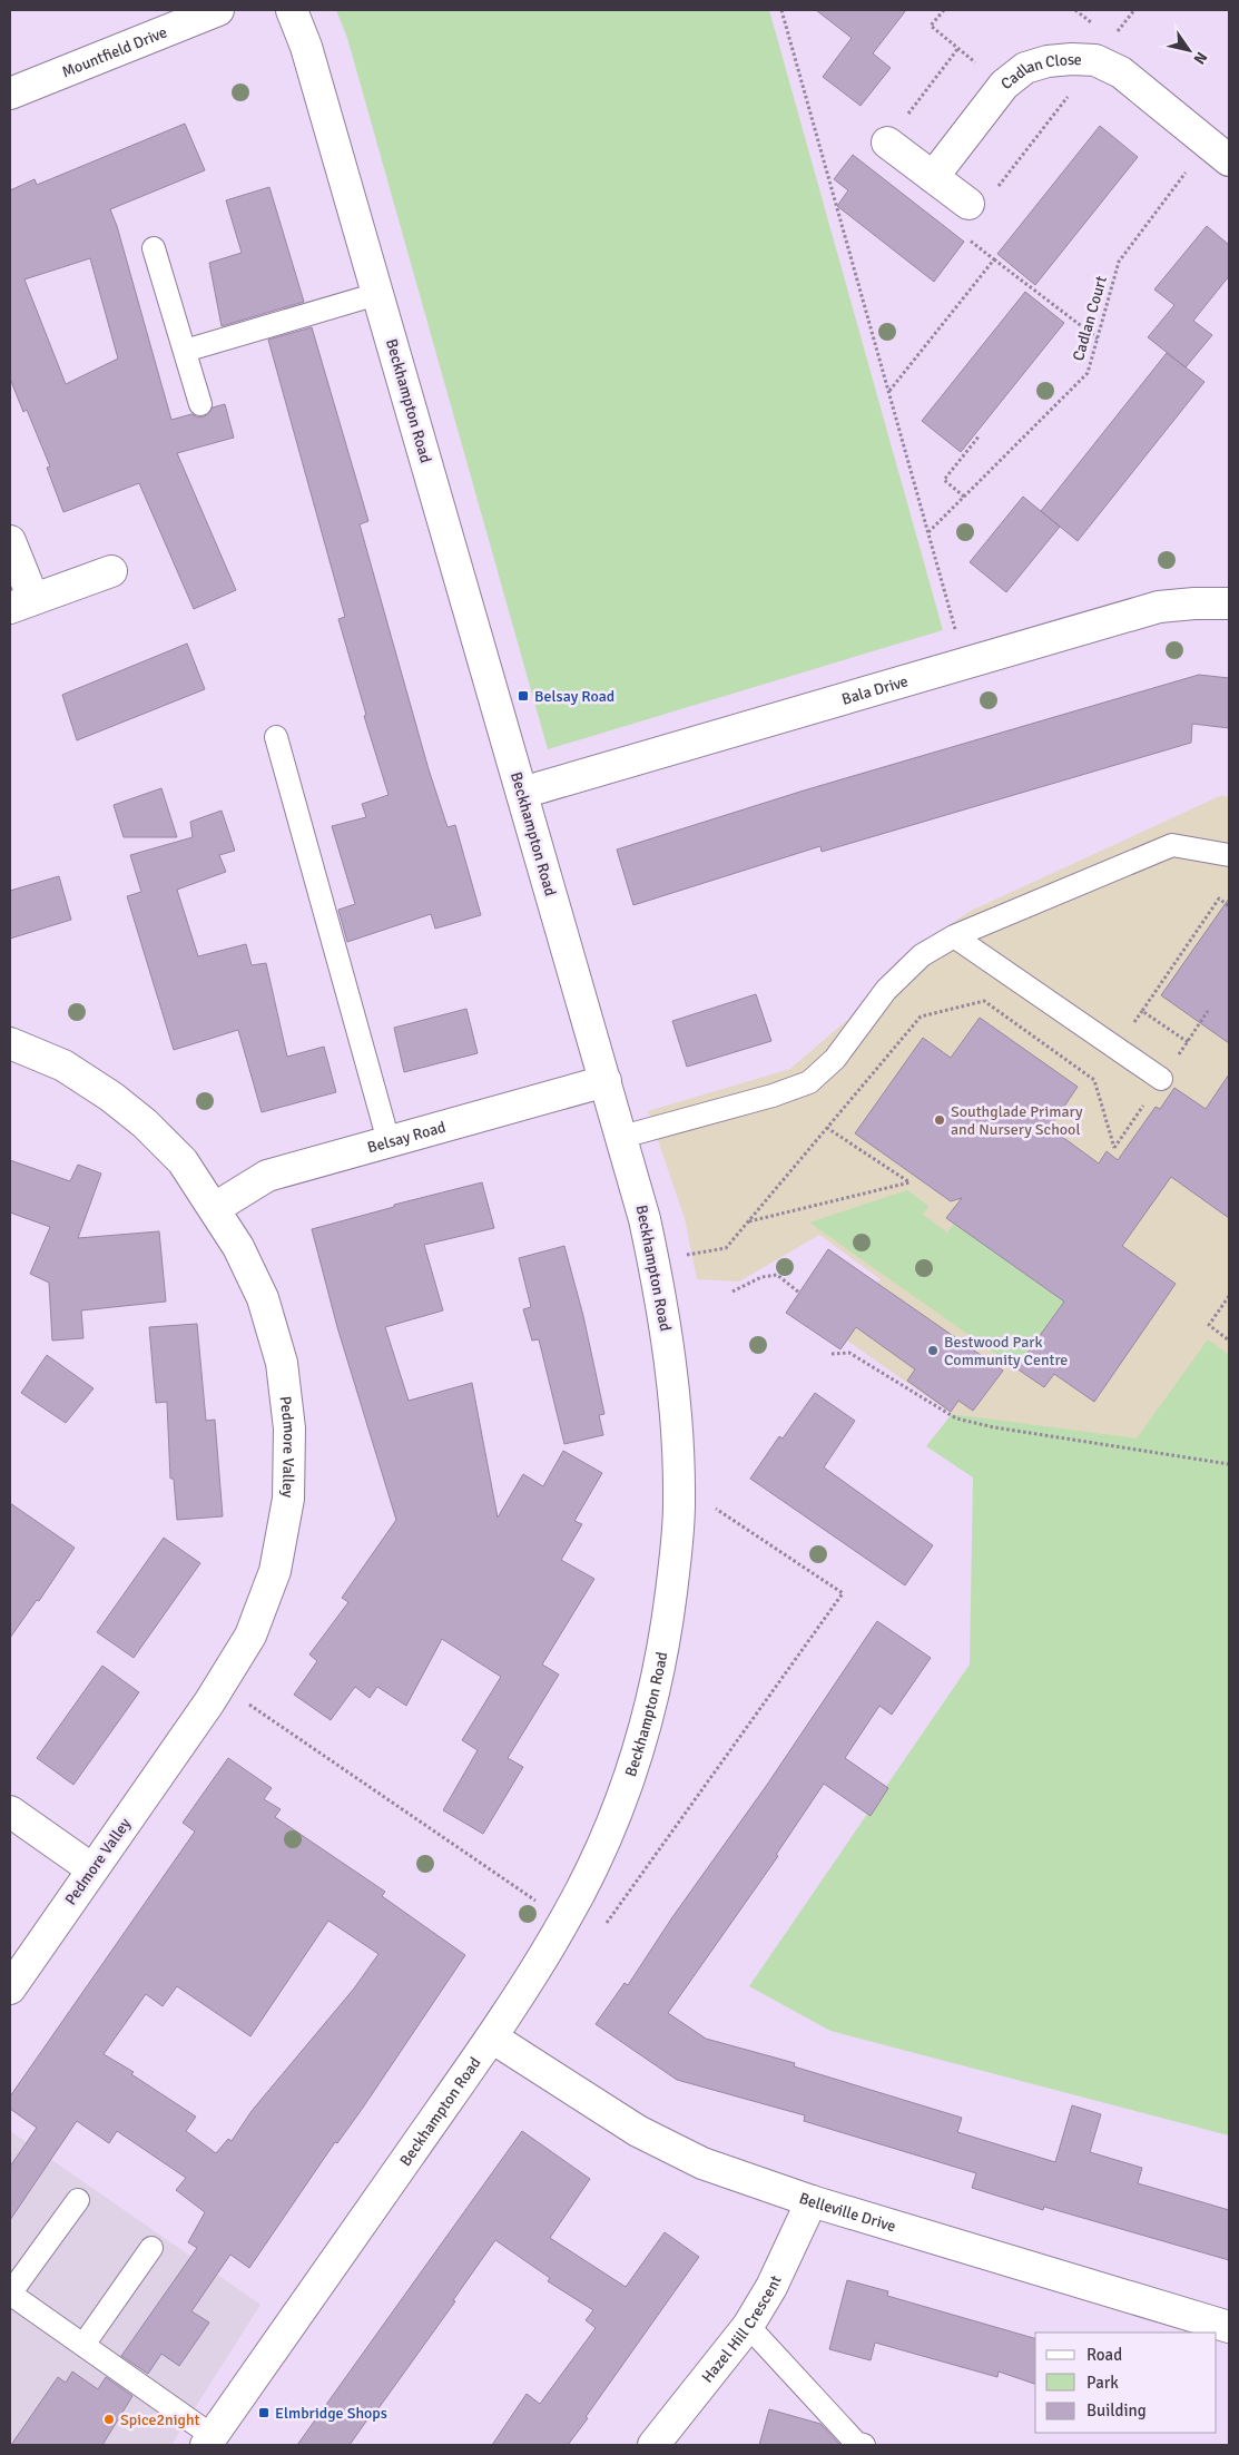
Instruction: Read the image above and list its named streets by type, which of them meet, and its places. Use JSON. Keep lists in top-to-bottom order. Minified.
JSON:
{"streets":{"street":["Mountfield Drive","Cadlan Close","Beckhampton Road","Bala Drive","Belsay Road","Pedmore Valley","Belleville Drive","Hazel Hill Crescent"],"path":["Cadlan Court"]},"crossings":[["Cadlan Close","Cadlan Court"],["Beckhampton Road","Bala Drive"],["Beckhampton Road","Belsay Road"],["Beckhampton Road","Belleville Drive"],["Belsay Road","Pedmore Valley"],["Belleville Drive","Hazel Hill Crescent"]],"places":{"transit":["Belsay Road","Elmbridge Shops"],"other":["Southglade Primary and Nursery School","Bestwood Park Community Centre","Spice2night"]},"legend":["Road","Park","Building"],"north":"bottom right"}
